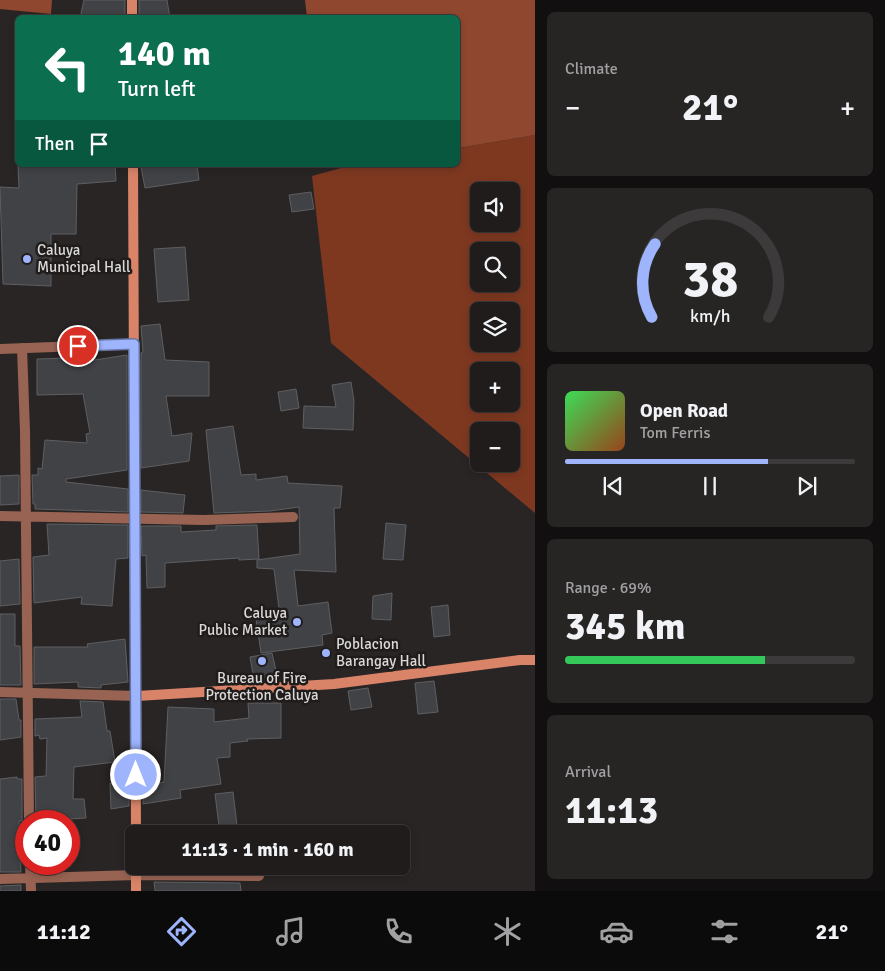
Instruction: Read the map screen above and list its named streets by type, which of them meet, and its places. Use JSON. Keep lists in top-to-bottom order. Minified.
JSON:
{"places":["Caluya Municipal Hall","Caluya Public Market","Poblacion Barangay Hall","Bureau of Fire Protection Caluya"],"page":{"tile":["Climate",["Range · 69%","345 km"],["Arrival","11:13"]],"turn":["140 m","Turn left"],"heat":["−","21°","+"],"then":"Then","map_buttons":["+","−"],"song":["Open Road","Tom Ferris"],"limit":"40","trip":"11:13 · 1 min · 160 m","tabs":["11:12","21°"],"gauge":["38","km/h"]}}
